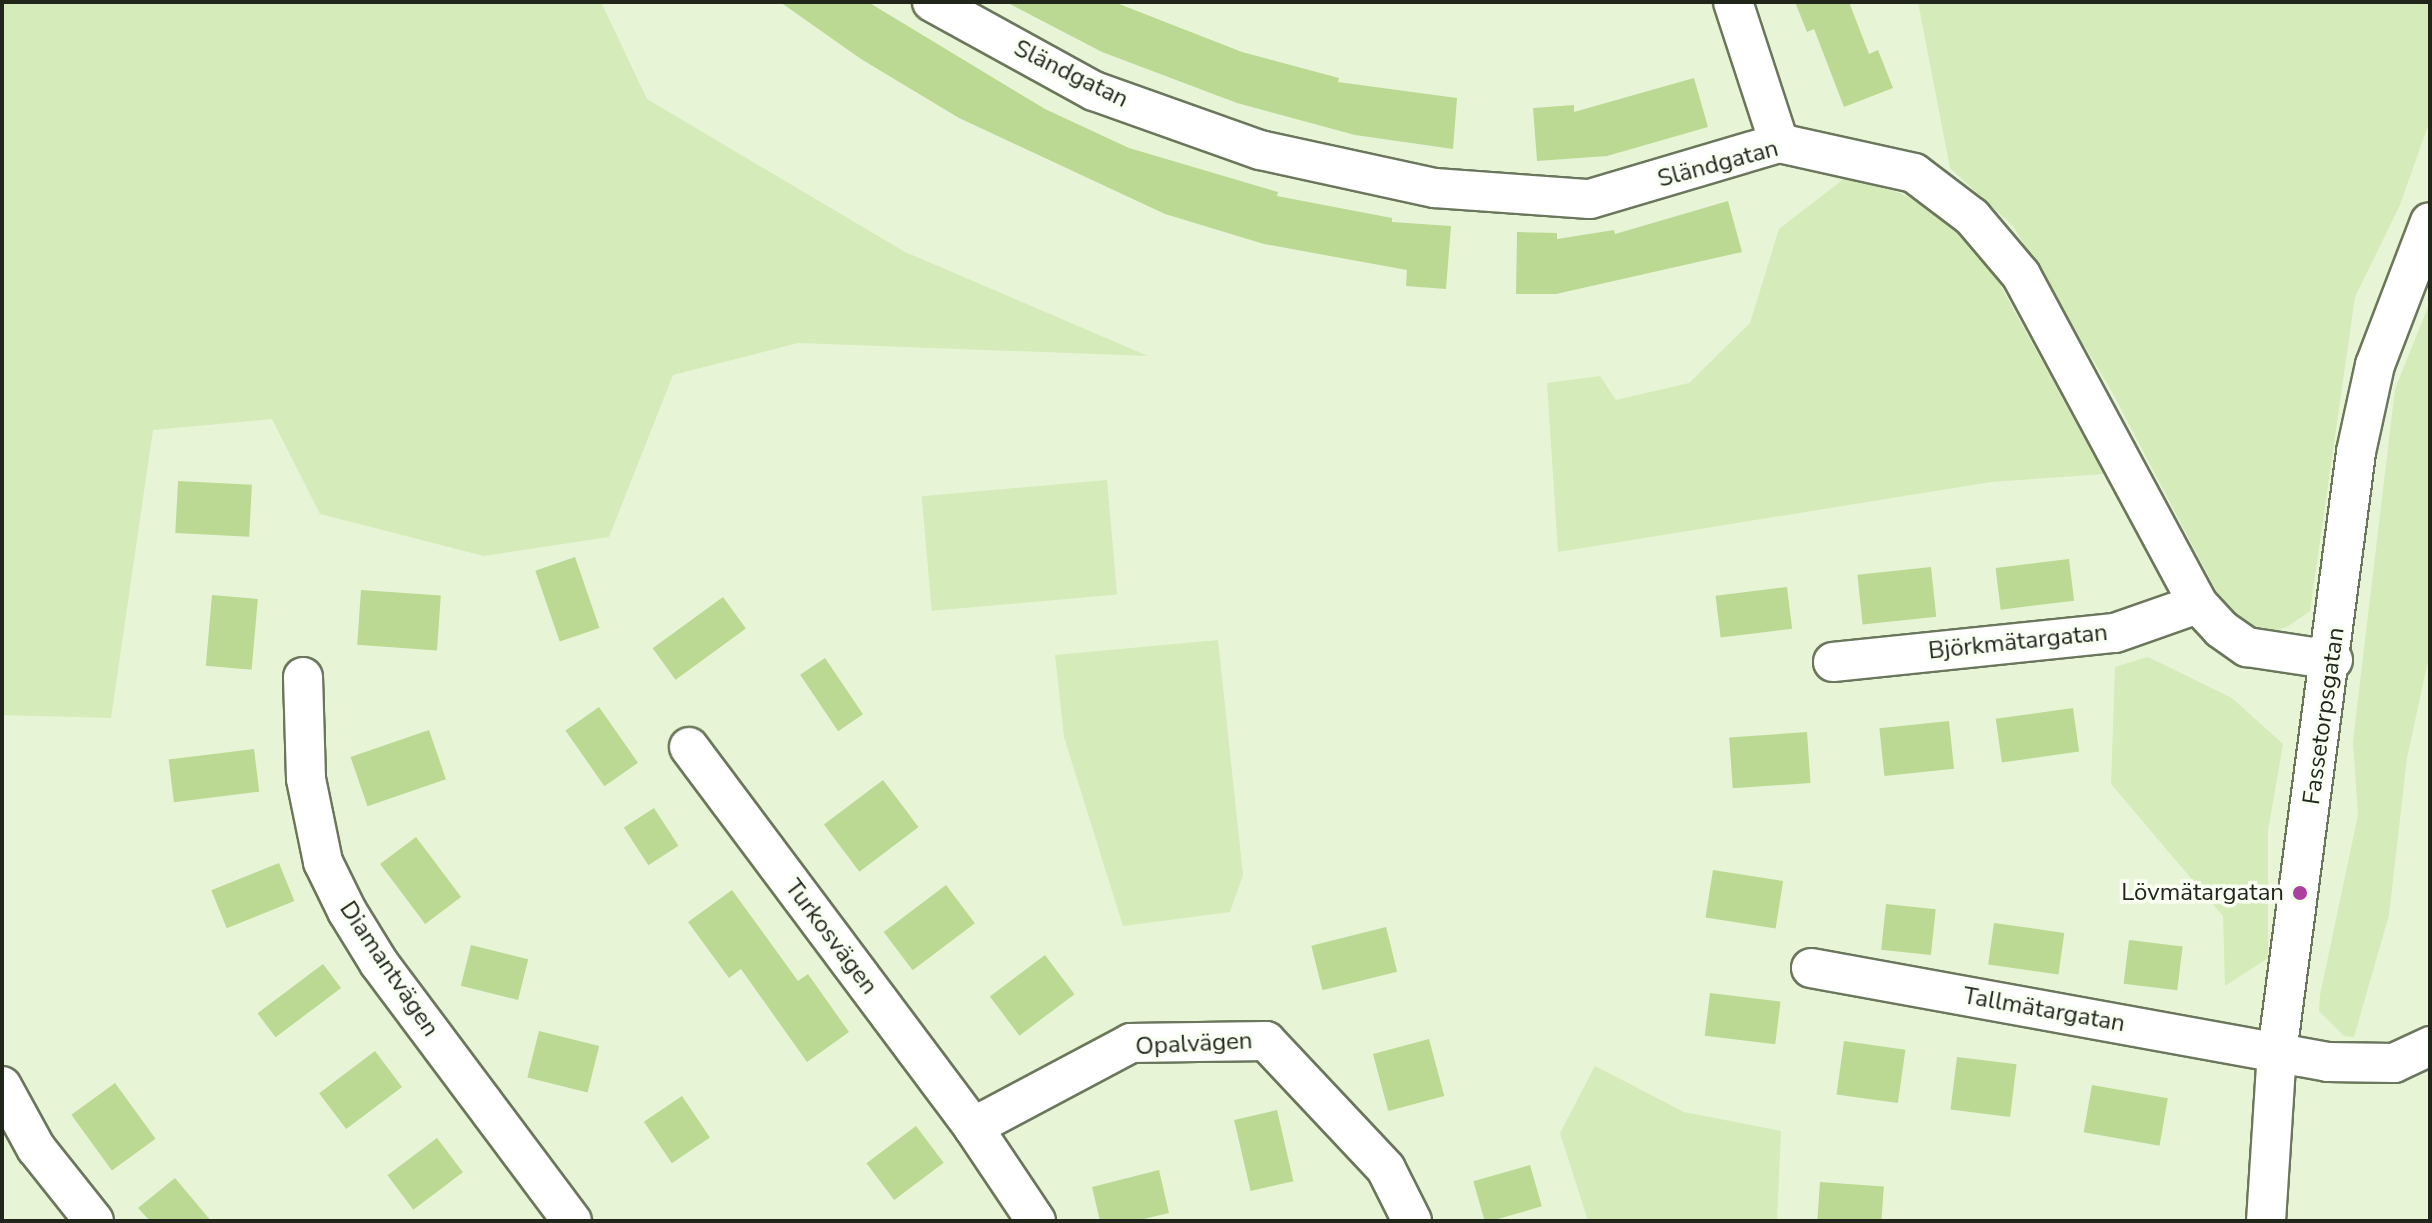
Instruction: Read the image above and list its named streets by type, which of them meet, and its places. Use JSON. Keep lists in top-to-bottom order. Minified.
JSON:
{"streets":{"street":["Sländgatan","Björkmätargatan","Fassetorpsgatan","Turkosvägen","Diamantvägen","Tallmätargatan","Opalvägen"]},"crossings":[["Sländgatan","Björkmätargatan"],["Sländgatan","Fassetorpsgatan"],["Fassetorpsgatan","Tallmätargatan"],["Turkosvägen","Opalvägen"]],"places":["Lövmätargatan"]}
